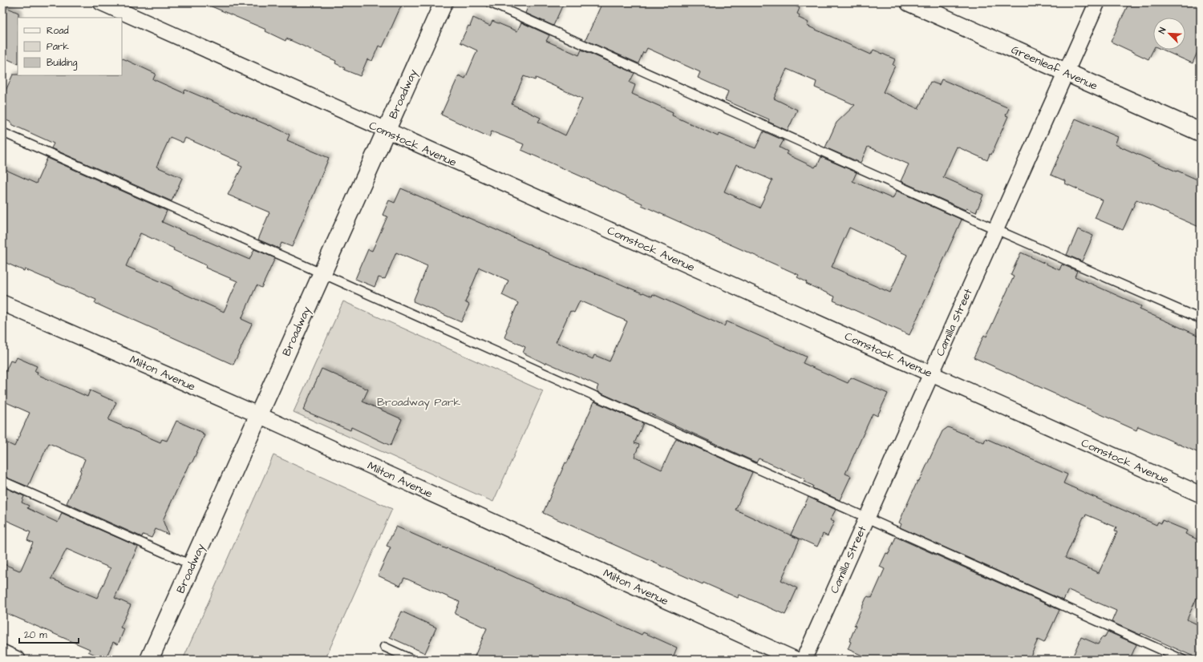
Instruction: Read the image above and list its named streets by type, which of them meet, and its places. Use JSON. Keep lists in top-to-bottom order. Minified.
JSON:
{"streets":{"street":["Greenleaf Avenue","Broadway","Comstock Avenue","Camilla Street","Milton Avenue"]},"crossings":[["Greenleaf Avenue","Camilla Street"],["Broadway","Comstock Avenue"],["Broadway","Milton Avenue"],["Comstock Avenue","Camilla Street"]],"parks":["Broadway Park"],"legend":["Road","Park","Building"],"scale_bar":"20 m","north":"top left"}
